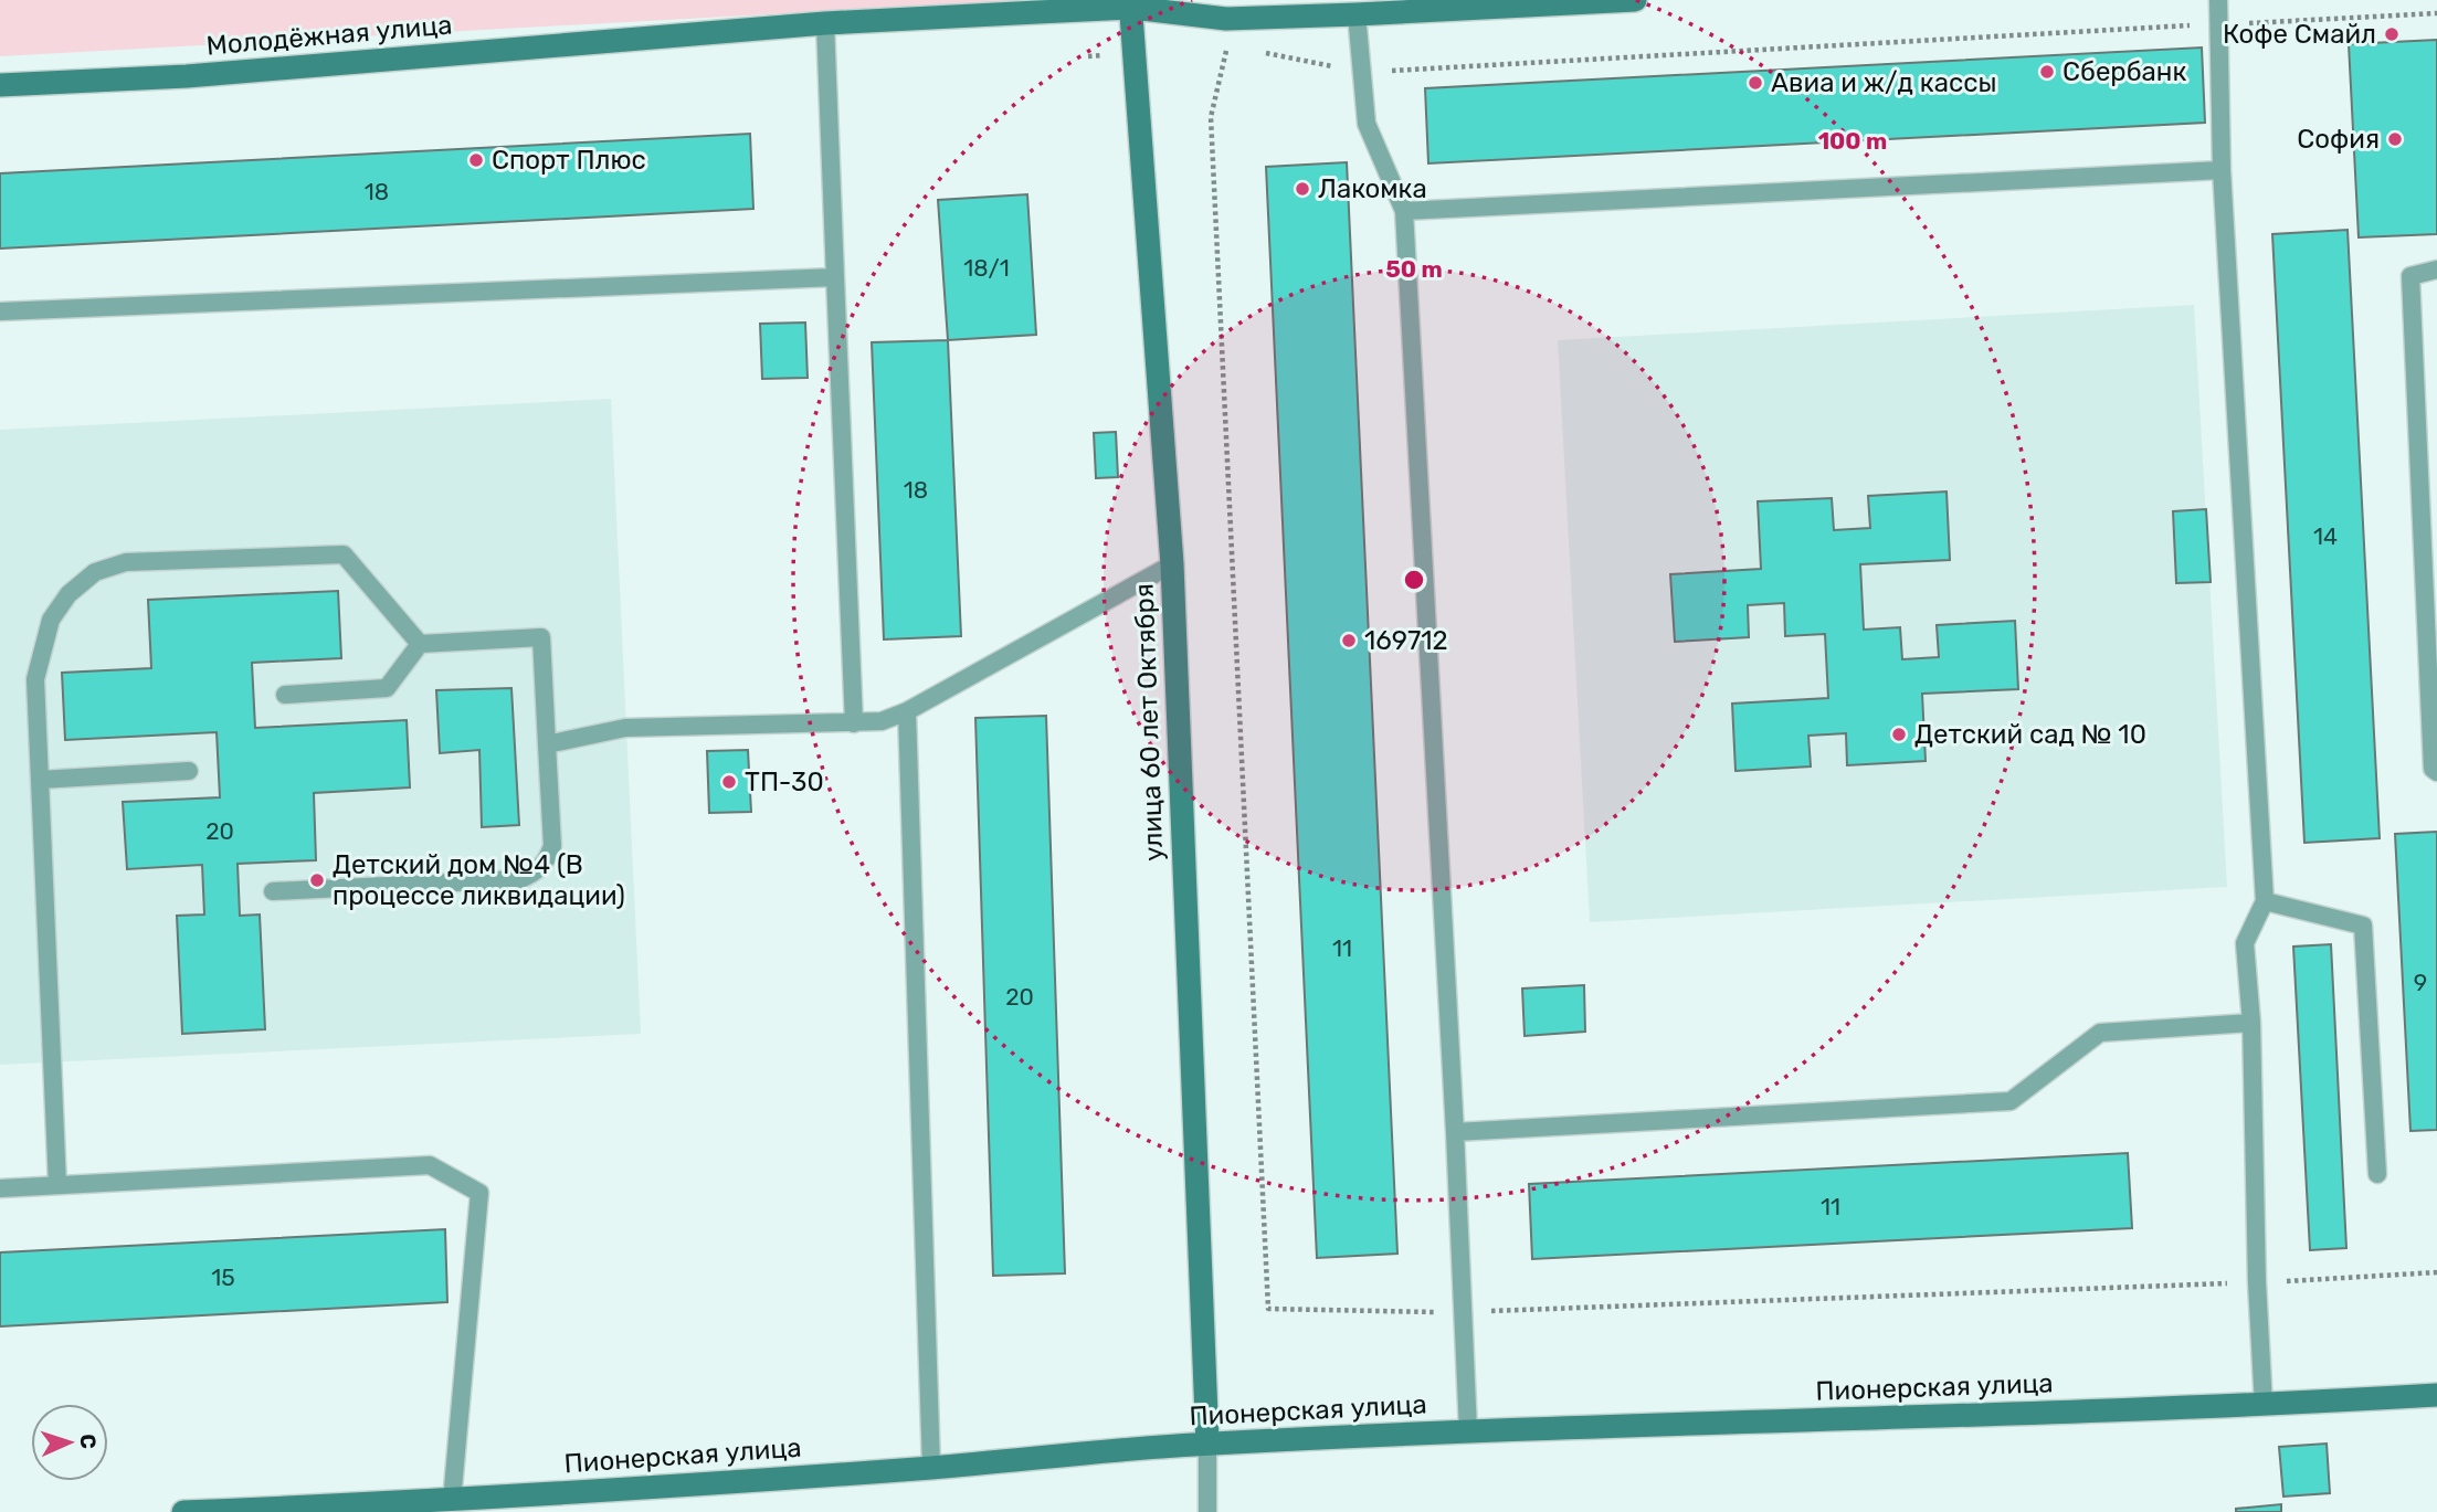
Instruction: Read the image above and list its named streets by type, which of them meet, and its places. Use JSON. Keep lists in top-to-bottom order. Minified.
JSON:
{"streets":{"street":["Молодёжная улица","улица 60 лет Октября","Пионерская улица"]},"crossings":[["Молодёжная улица","улица 60 лет Октября"],["улица 60 лет Октября","Пионерская улица"]],"places":["Кофе Смайл","Сбербанк","Авиа и ж/д кассы","София","Спорт Плюс","Лакомка","169712","Детский сад № 10","ТП-30","Детский дом №4 (В процессе ликвидации)"],"house_numbers":["18","18/1","18","14","20","11","9","20","11","15"],"north":"right","rings":["100 m","50 m"]}
